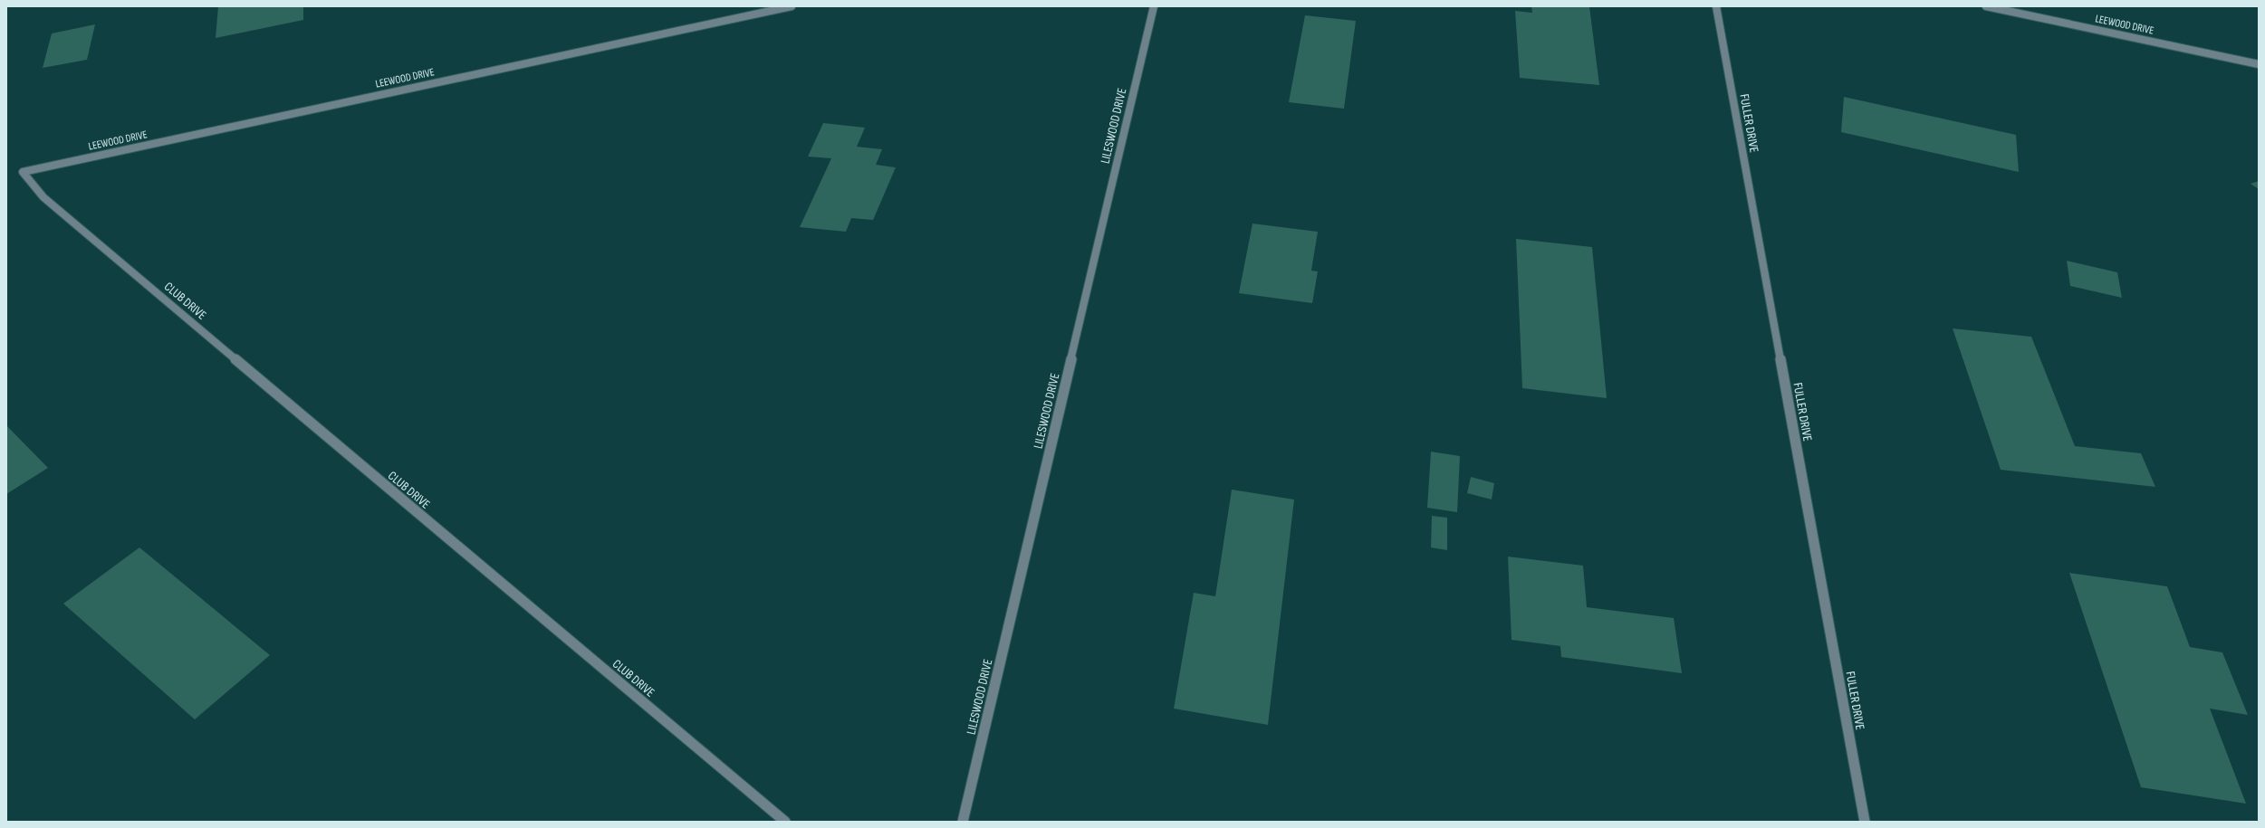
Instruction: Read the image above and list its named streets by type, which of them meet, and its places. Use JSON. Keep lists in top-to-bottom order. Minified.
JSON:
{"streets":{"street":["LEEWOOD DRIVE","FULLER DRIVE","LILESWOOD DRIVE","CLUB DRIVE"]},"crossings":[["LEEWOOD DRIVE","CLUB DRIVE"]]}
